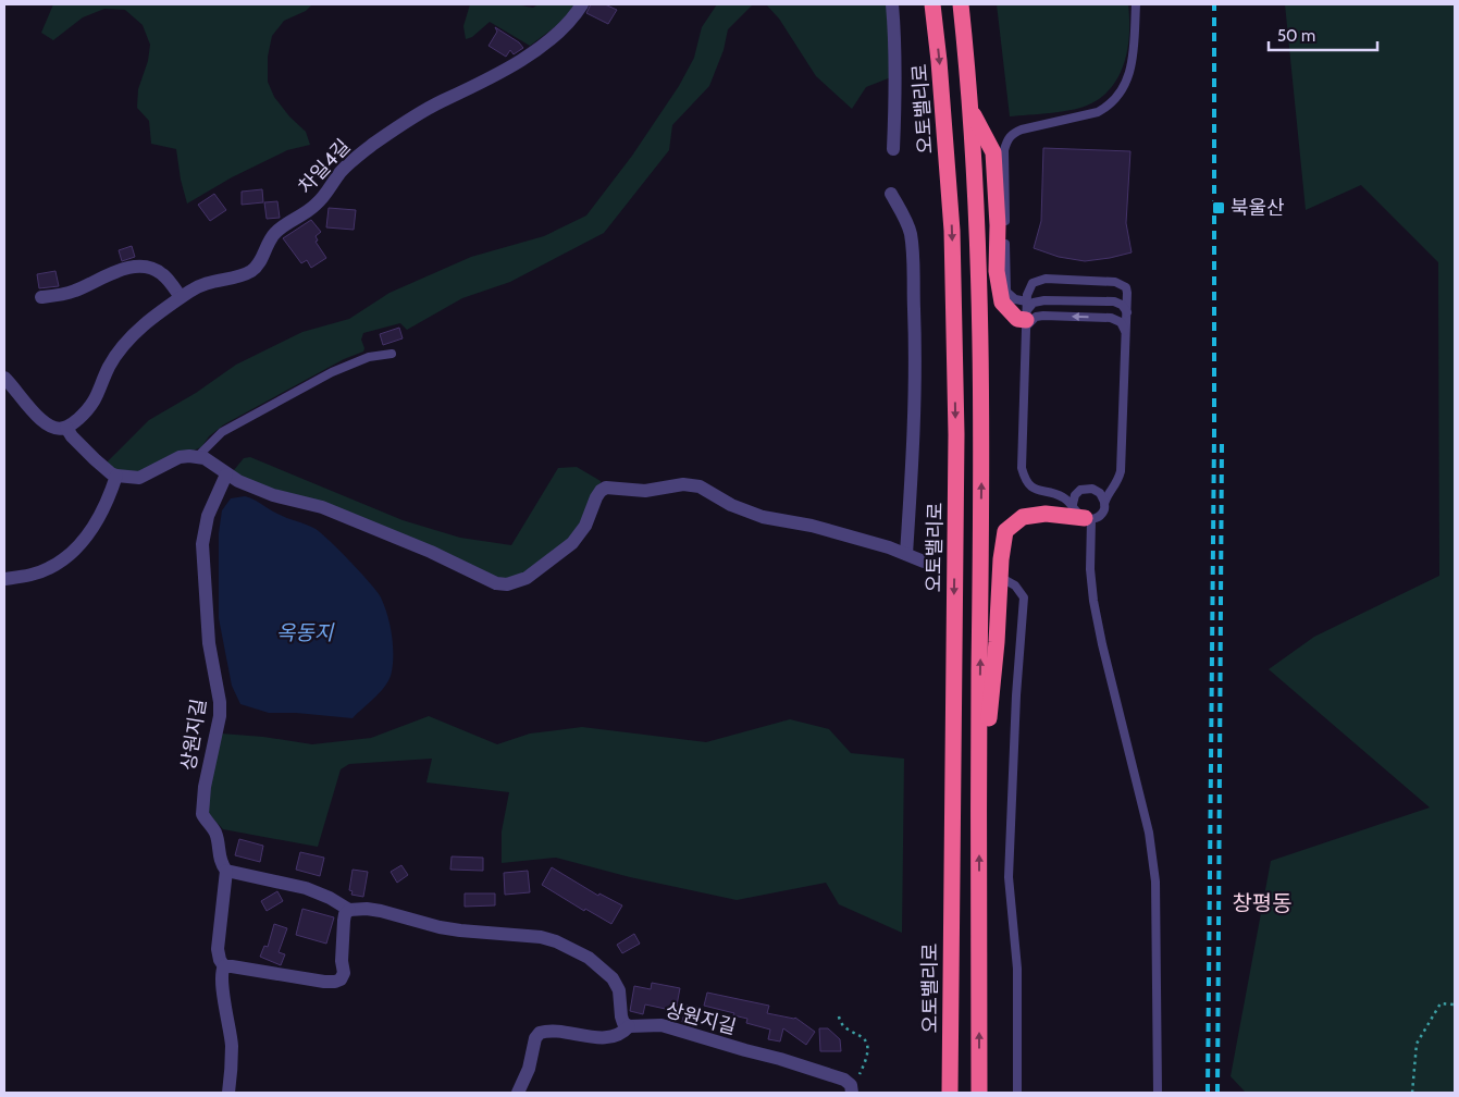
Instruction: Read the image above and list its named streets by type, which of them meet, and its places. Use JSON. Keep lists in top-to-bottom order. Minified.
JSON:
{"streets":{"highway":["오토밸리로"],"street":["차일4길","상원지길"]},"districts":["창평동"],"water":["옥동지"],"places":{"transit":["북울산"]},"scale_bar":"50 m"}
